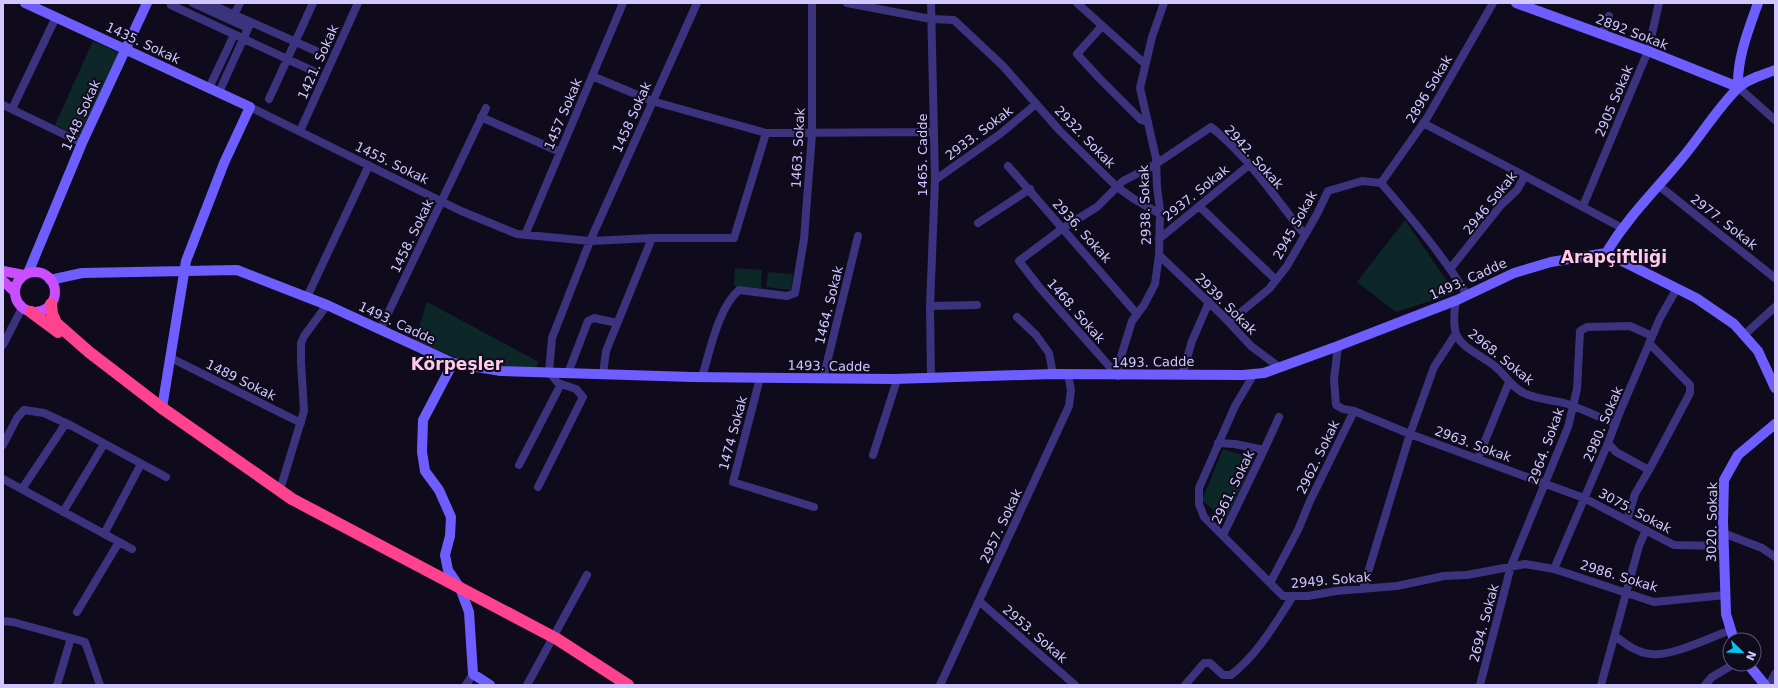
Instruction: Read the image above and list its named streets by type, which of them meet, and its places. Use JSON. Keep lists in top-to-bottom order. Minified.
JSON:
{"streets":{"street":["2892 Sokak","1435. Sokak","1421. Sokak","2896 Sokak","2905 Sokak","1457 Sokak","1448 Sokak","1458 Sokak","2933. Sokak","2932. Sokak","1463. Sokak","1465. Cadde","2942. Sokak","1455. Sokak","2937. Sokak","2946 Sokak","2938. Sokak","2977. Sokak","2945 Sokak","2936. Sokak","1458. Sokak","1493. Cadde","2939. Sokak","1464. Sokak","1468. Sokak","2968. Sokak","1489 Sokak","2980. Sokak","1474 Sokak","2963. Sokak","2964. Sokak","2962. Sokak","2961. Sokak","3075. Sokak","3020. Sokak","2957. Sokak","2986. Sokak","2949. Sokak","2694. Sokak","2953. Sokak"]},"crossings":[["2892 Sokak","2905 Sokak"],["1435. Sokak","1448 Sokak"],["1435. Sokak","1455. Sokak"],["1421. Sokak","1455. Sokak"],["2896 Sokak","2945 Sokak"],["2905 Sokak","2946 Sokak"],["1457 Sokak","1455. Sokak"],["1448 Sokak","1493. Cadde"],["1458 Sokak","1455. Sokak"],["1458 Sokak","1493. Cadde"],["2933. Sokak","2932. Sokak"],["2933. Sokak","1465. Cadde"],["2932. Sokak","1465. Cadde"],["2932. Sokak","2938. Sokak"],["1463. Sokak","1493. Cadde"],["1465. Cadde","1493. Cadde"],["2942. Sokak","2937. Sokak"],["2942. Sokak","2938. Sokak"],["2942. Sokak","2945 Sokak"],["1455. Sokak","1458. Sokak"],["2937. Sokak","2938. Sokak"],["2938. Sokak","2936. Sokak"],["2938. Sokak","1493. Cadde"],["2938. Sokak","2939. Sokak"],["2938. Sokak","1468. Sokak"],["2945 Sokak","2939. Sokak"],["2936. Sokak","1468. Sokak"],["1458. Sokak","1493. Cadde"],["1493. Cadde","2939. Sokak"],["1493. Cadde","1464. Sokak"],["1493. Cadde","1468. Sokak"],["1493. Cadde","2968. Sokak"],["1493. Cadde","1474 Sokak"],["1493. Cadde","2962. Sokak"],["1493. Cadde","2957. Sokak"],["1493. Cadde","2949. Sokak"],["2968. Sokak","2964. Sokak"],["2980. Sokak","2963. Sokak"],["2980. Sokak","2964. Sokak"],["2980. Sokak","3075. Sokak"],["2980. Sokak","2986. Sokak"],["2980. Sokak","2949. Sokak"],["2963. Sokak","2964. Sokak"],["2963. Sokak","2962. Sokak"],["2963. Sokak","3075. Sokak"],["2964. Sokak","2949. Sokak"],["2964. Sokak","2694. Sokak"],["2962. Sokak","2949. Sokak"],["2961. Sokak","2949. Sokak"],["3075. Sokak","3020. Sokak"],["3020. Sokak","2986. Sokak"],["2957. Sokak","2953. Sokak"],["2986. Sokak","2949. Sokak"],["2949. Sokak","2694. Sokak"]],"districts":["Arapçiftliği","Körpeşler"],"north":"bottom right"}
